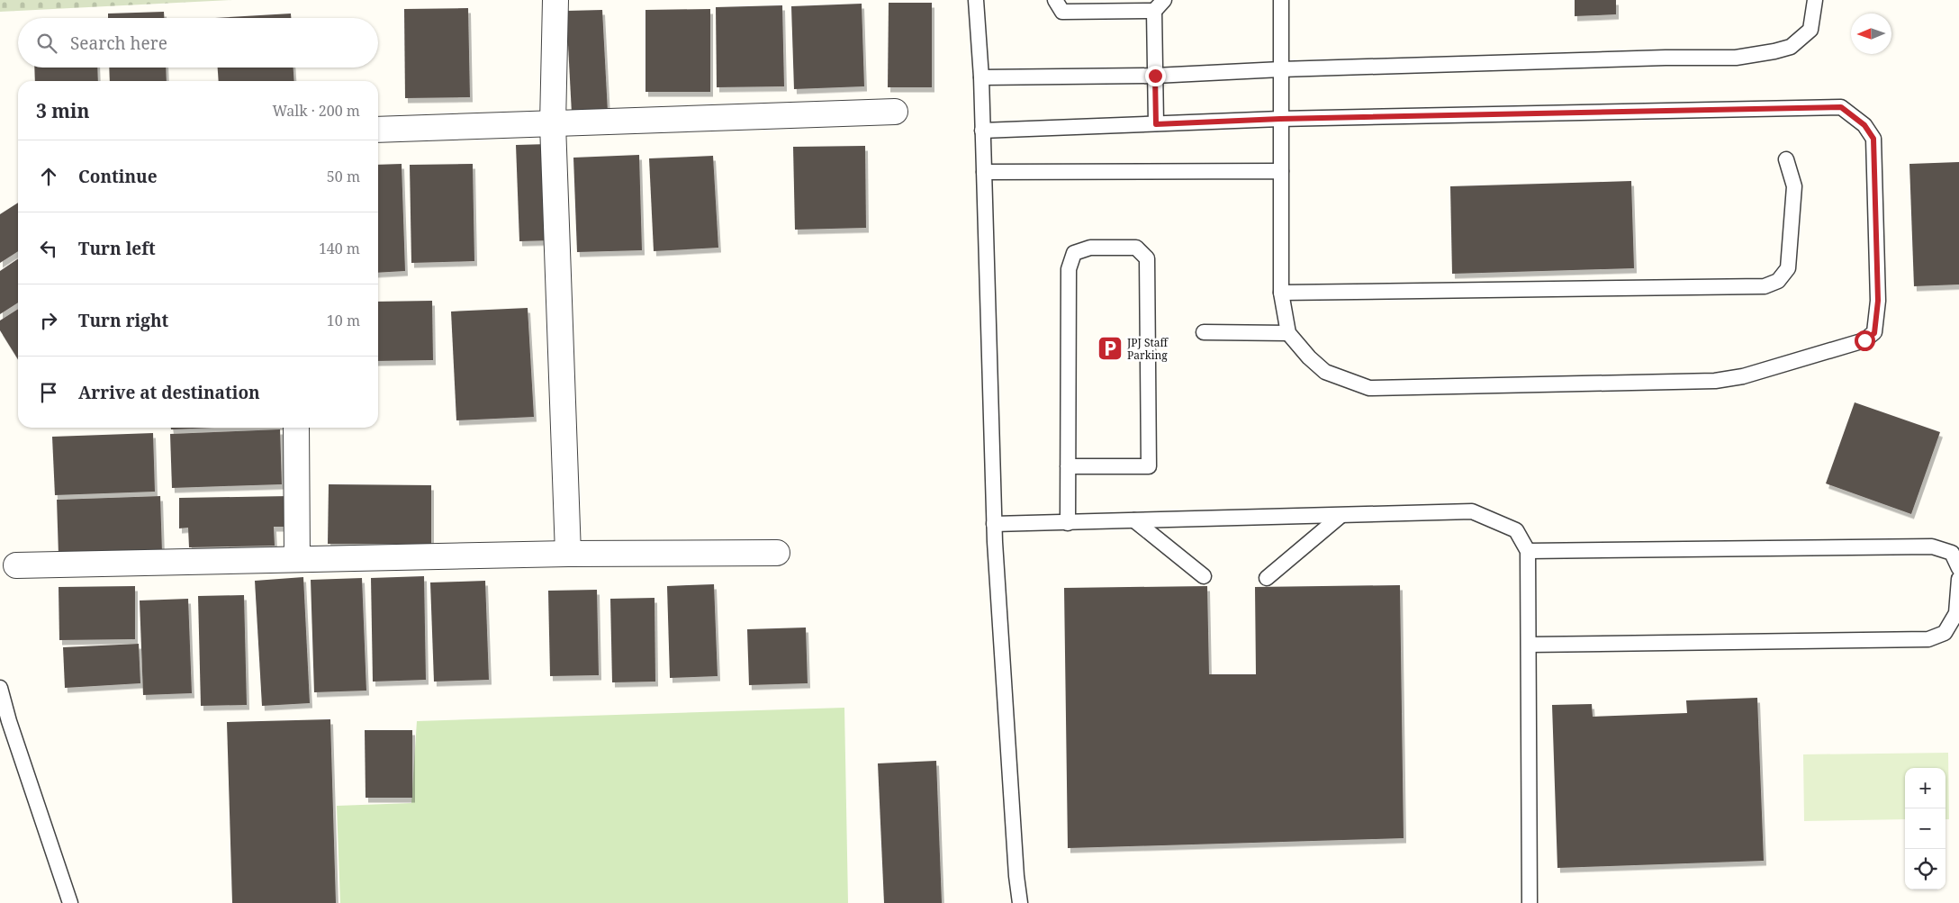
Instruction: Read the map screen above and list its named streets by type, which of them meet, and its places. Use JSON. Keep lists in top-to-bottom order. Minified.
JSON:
{"places":{"parking":["JPJ Staff Parking"]},"north":"left","page":{"search":"Search here","heading":["3 min","Walk · 200 m"],"list":[["Continue","50 m"],["Turn left","140 m"],["Turn right","10 m"],"Arrive at destination"],"map_buttons":["+","−"]}}
